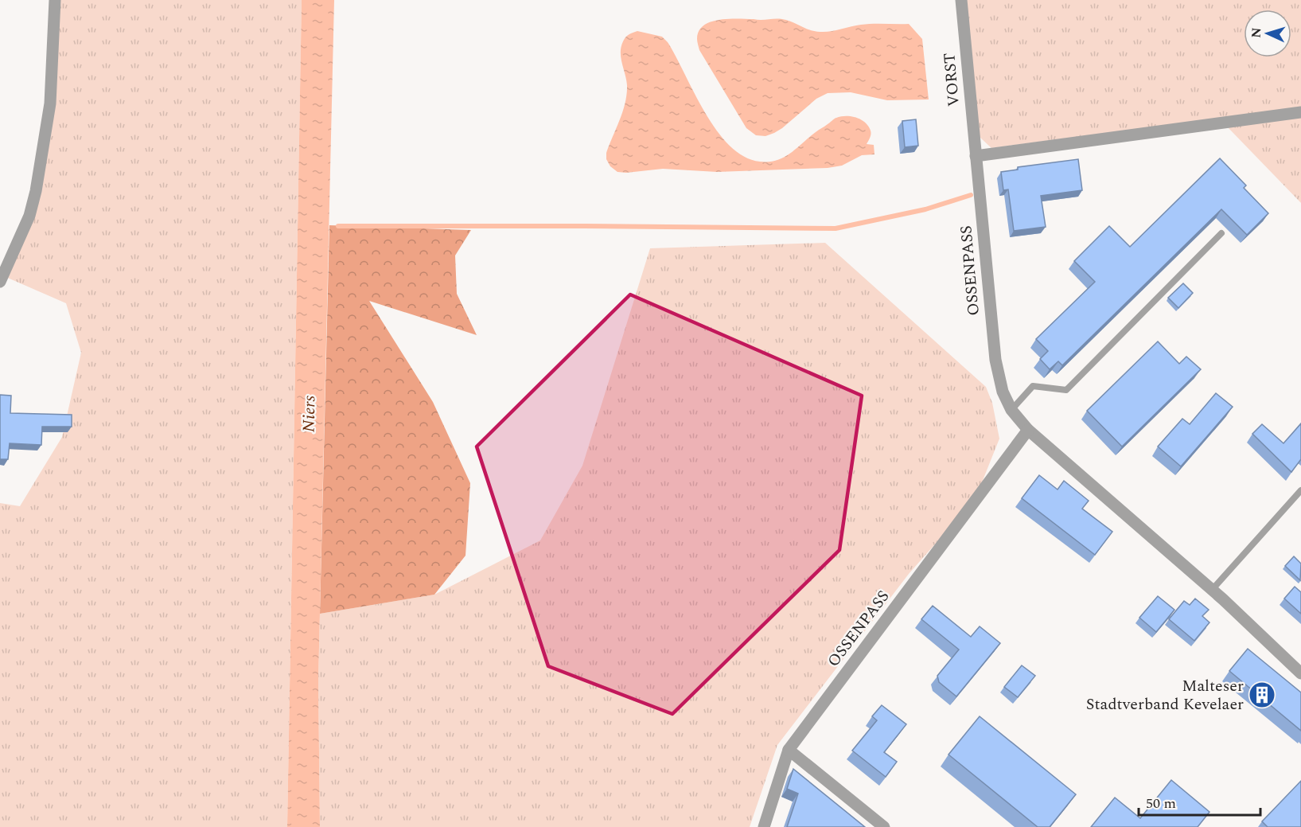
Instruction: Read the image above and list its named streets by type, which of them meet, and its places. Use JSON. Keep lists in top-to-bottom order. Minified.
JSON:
{"streets":{"street":["VORST","OSSENPASS"]},"crossings":[["VORST","OSSENPASS"]],"water":["Niers"],"places":{"building":["Malteser Stadtverband Kevelaer"]},"scale_bar":"50 m","north":"left"}
